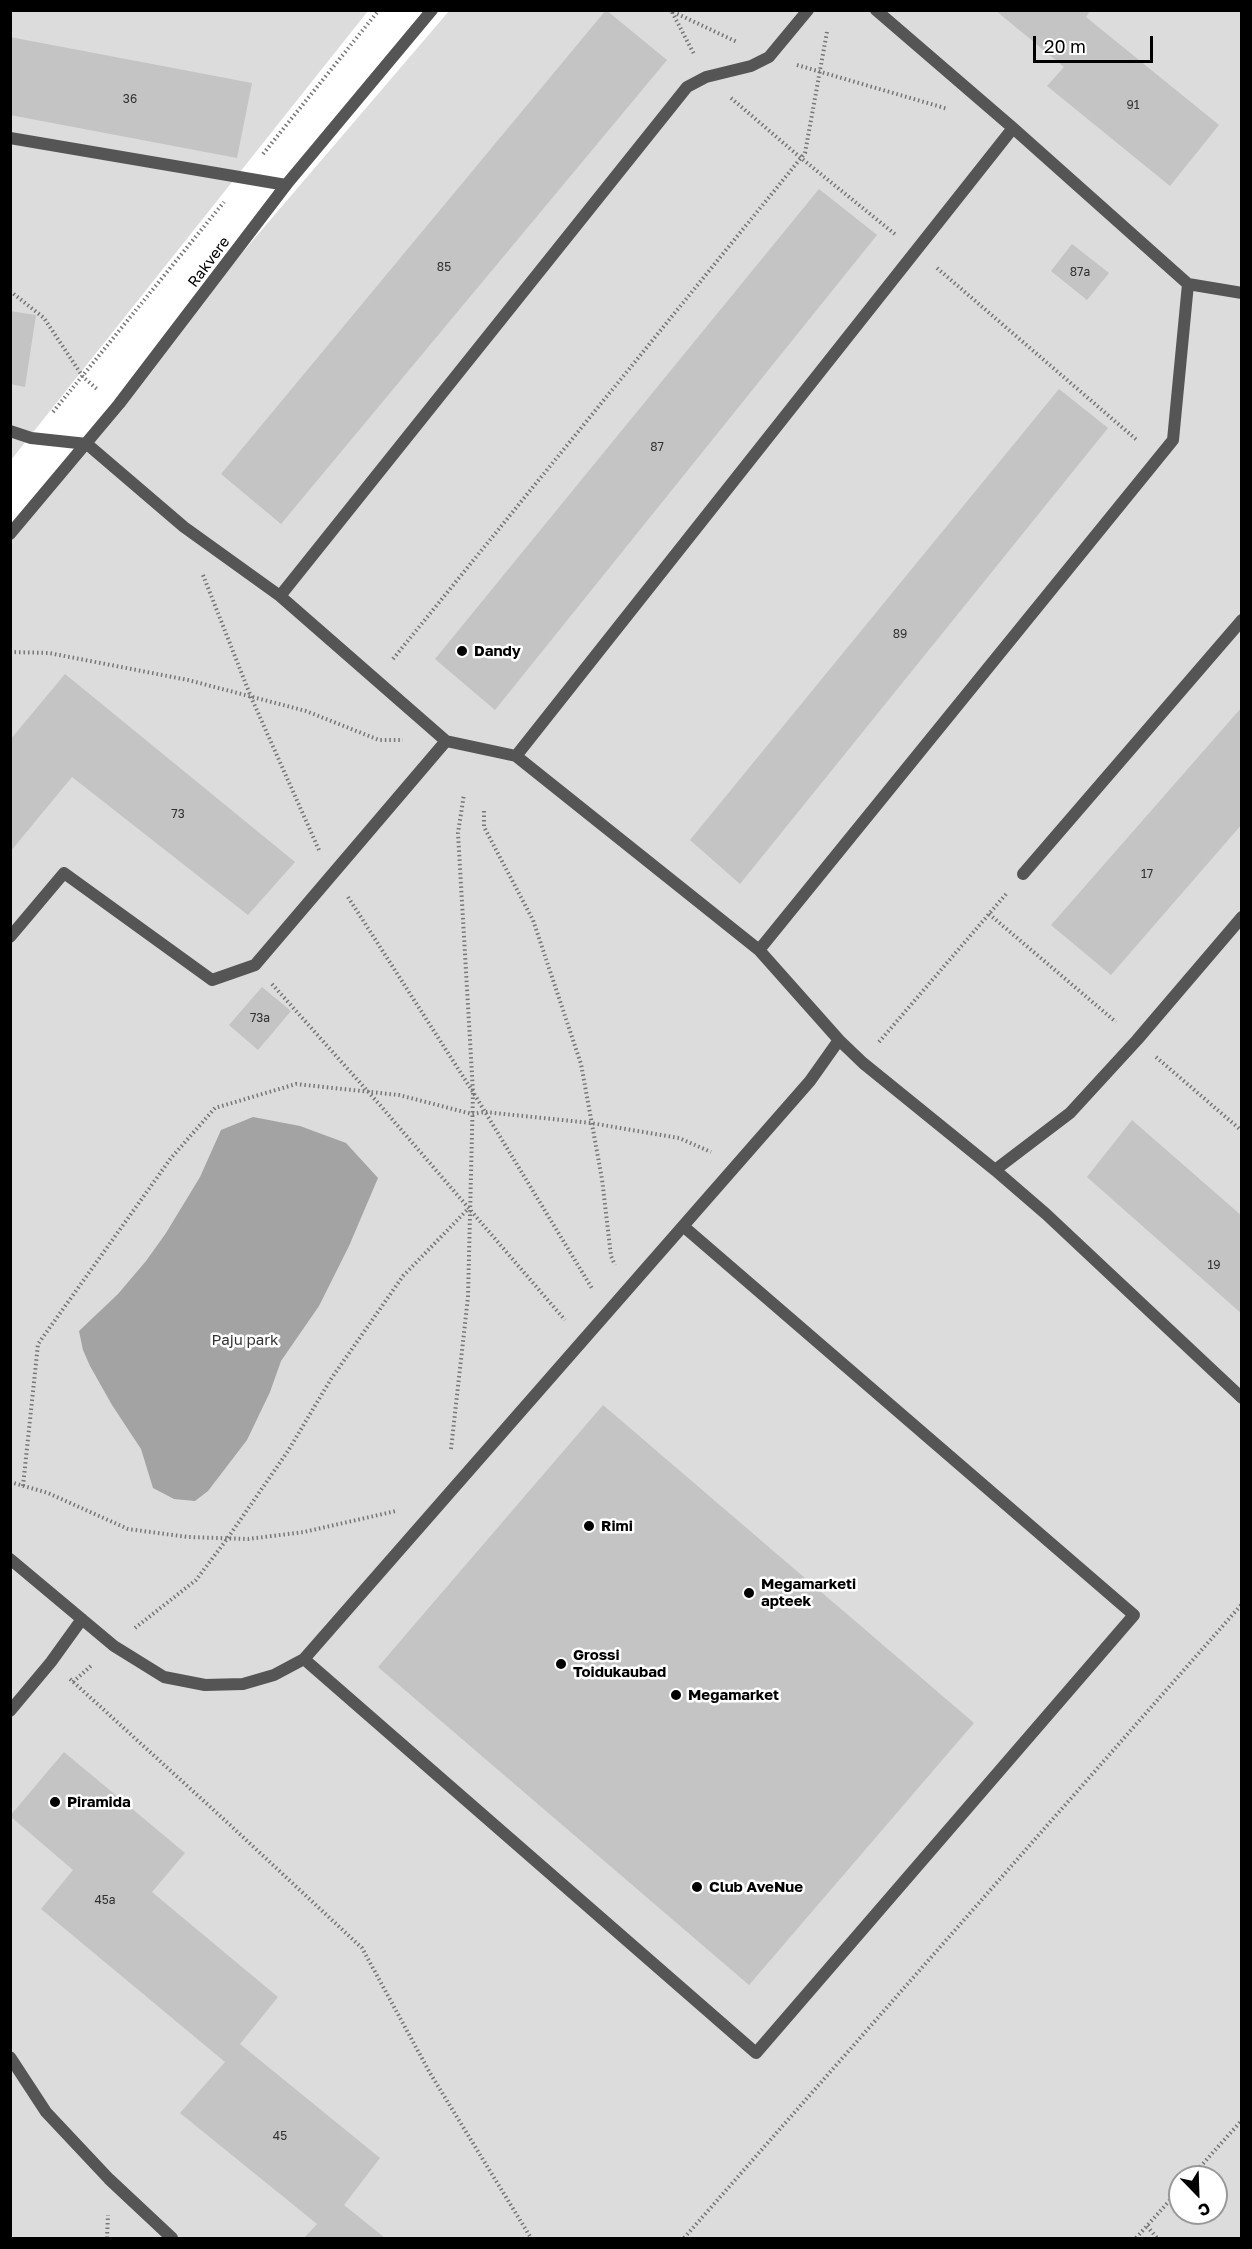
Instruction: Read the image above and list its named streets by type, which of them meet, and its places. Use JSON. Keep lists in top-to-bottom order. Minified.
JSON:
{"streets":{"street":["Rakvere"]},"parks":["Paju park"],"places":["Dandy","Rimi","Megamarketi apteek","Grossi Toidukaubad","Megamarket","Piramida","Club AveNue"],"house_numbers":["36","91","85","87a","87","89","73","17","73a","19","45a","45"],"scale_bar":"20 m","north":"bottom right"}
